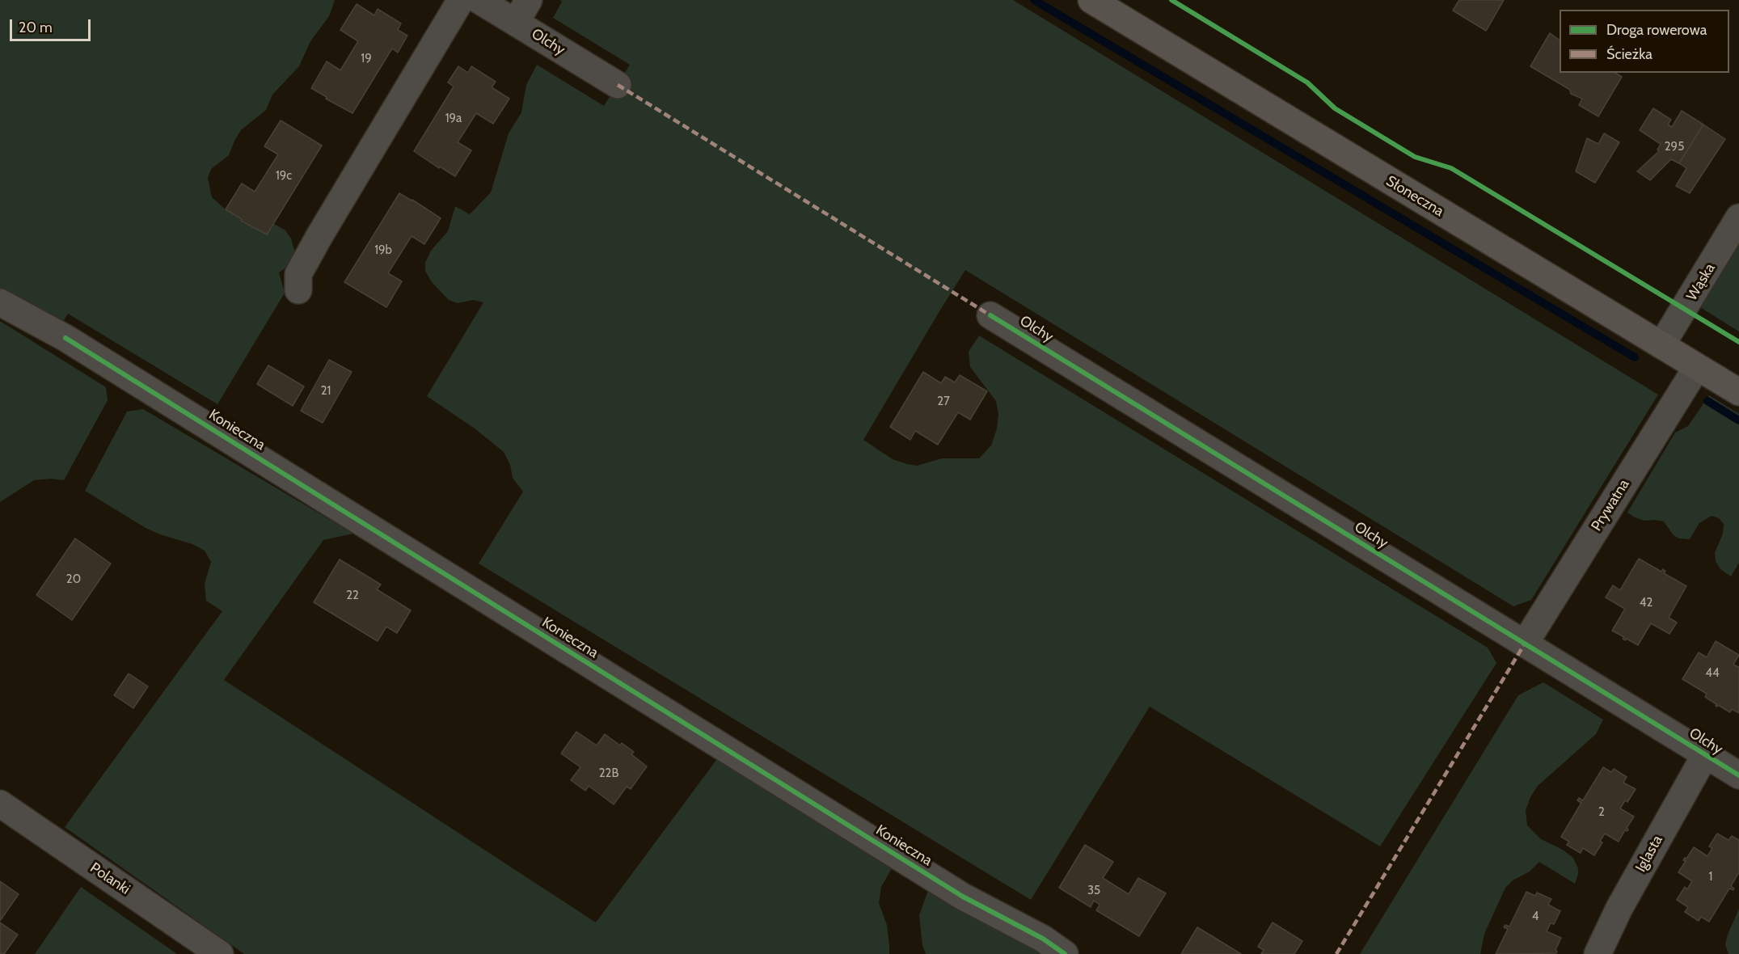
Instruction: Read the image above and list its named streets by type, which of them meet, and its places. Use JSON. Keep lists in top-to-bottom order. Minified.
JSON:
{"streets":{"main road":["Słoneczna"],"street":["Olchy","Wąska","Konieczna","Prywatna","Iglasta","Polanki"]},"crossings":[["Olchy","Prywatna"],["Olchy","Iglasta"],["Słoneczna","Wąska"],["Słoneczna","Prywatna"]],"house_numbers":["19","19a","295","19c","19b","21","27","20","22","42","44","22B","2","1","35","4"],"legend":["Droga rowerowa","Ścieżka"],"scale_bar":"20 m"}
